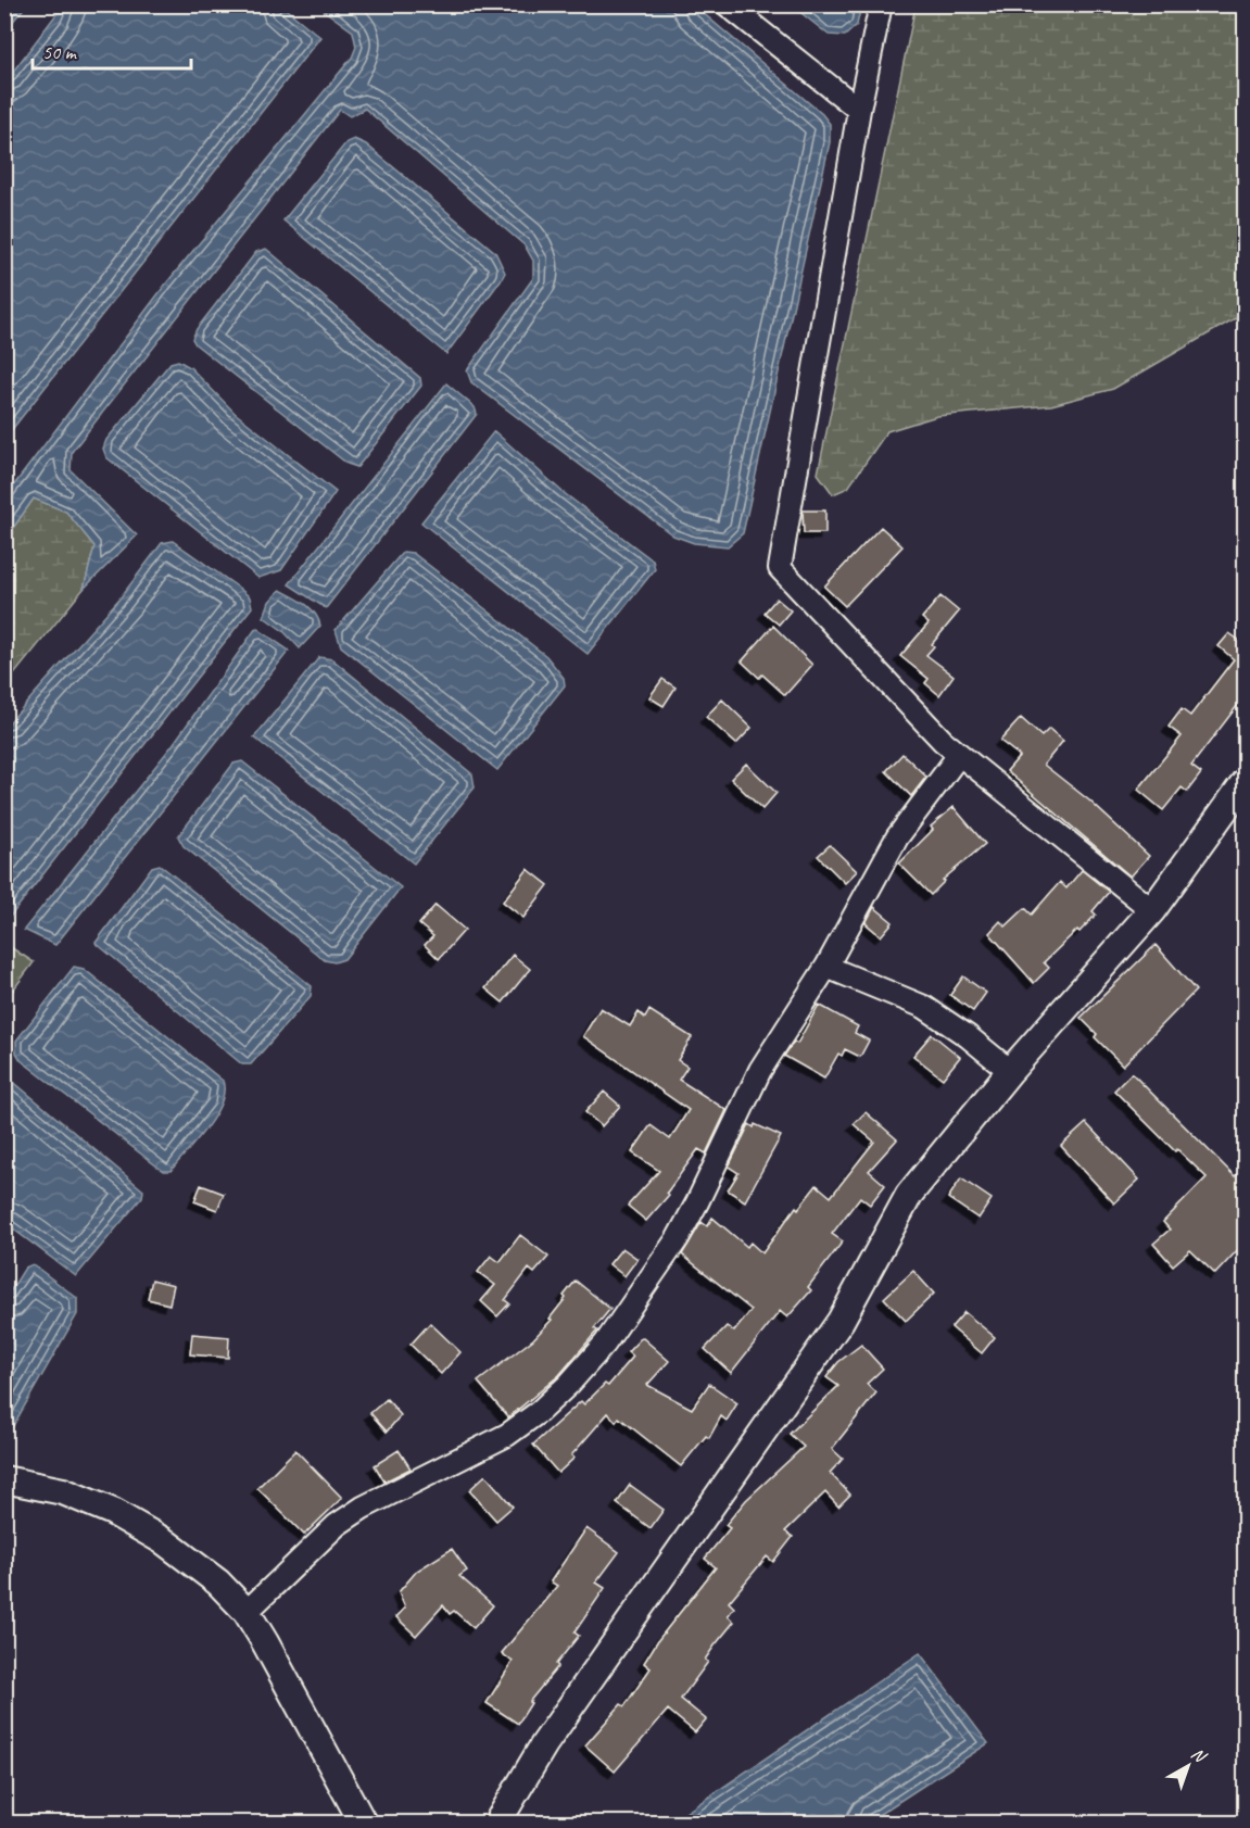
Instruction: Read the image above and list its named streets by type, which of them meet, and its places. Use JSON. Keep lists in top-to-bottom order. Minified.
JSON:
{"scale_bar":"50 m","north":"top right"}
